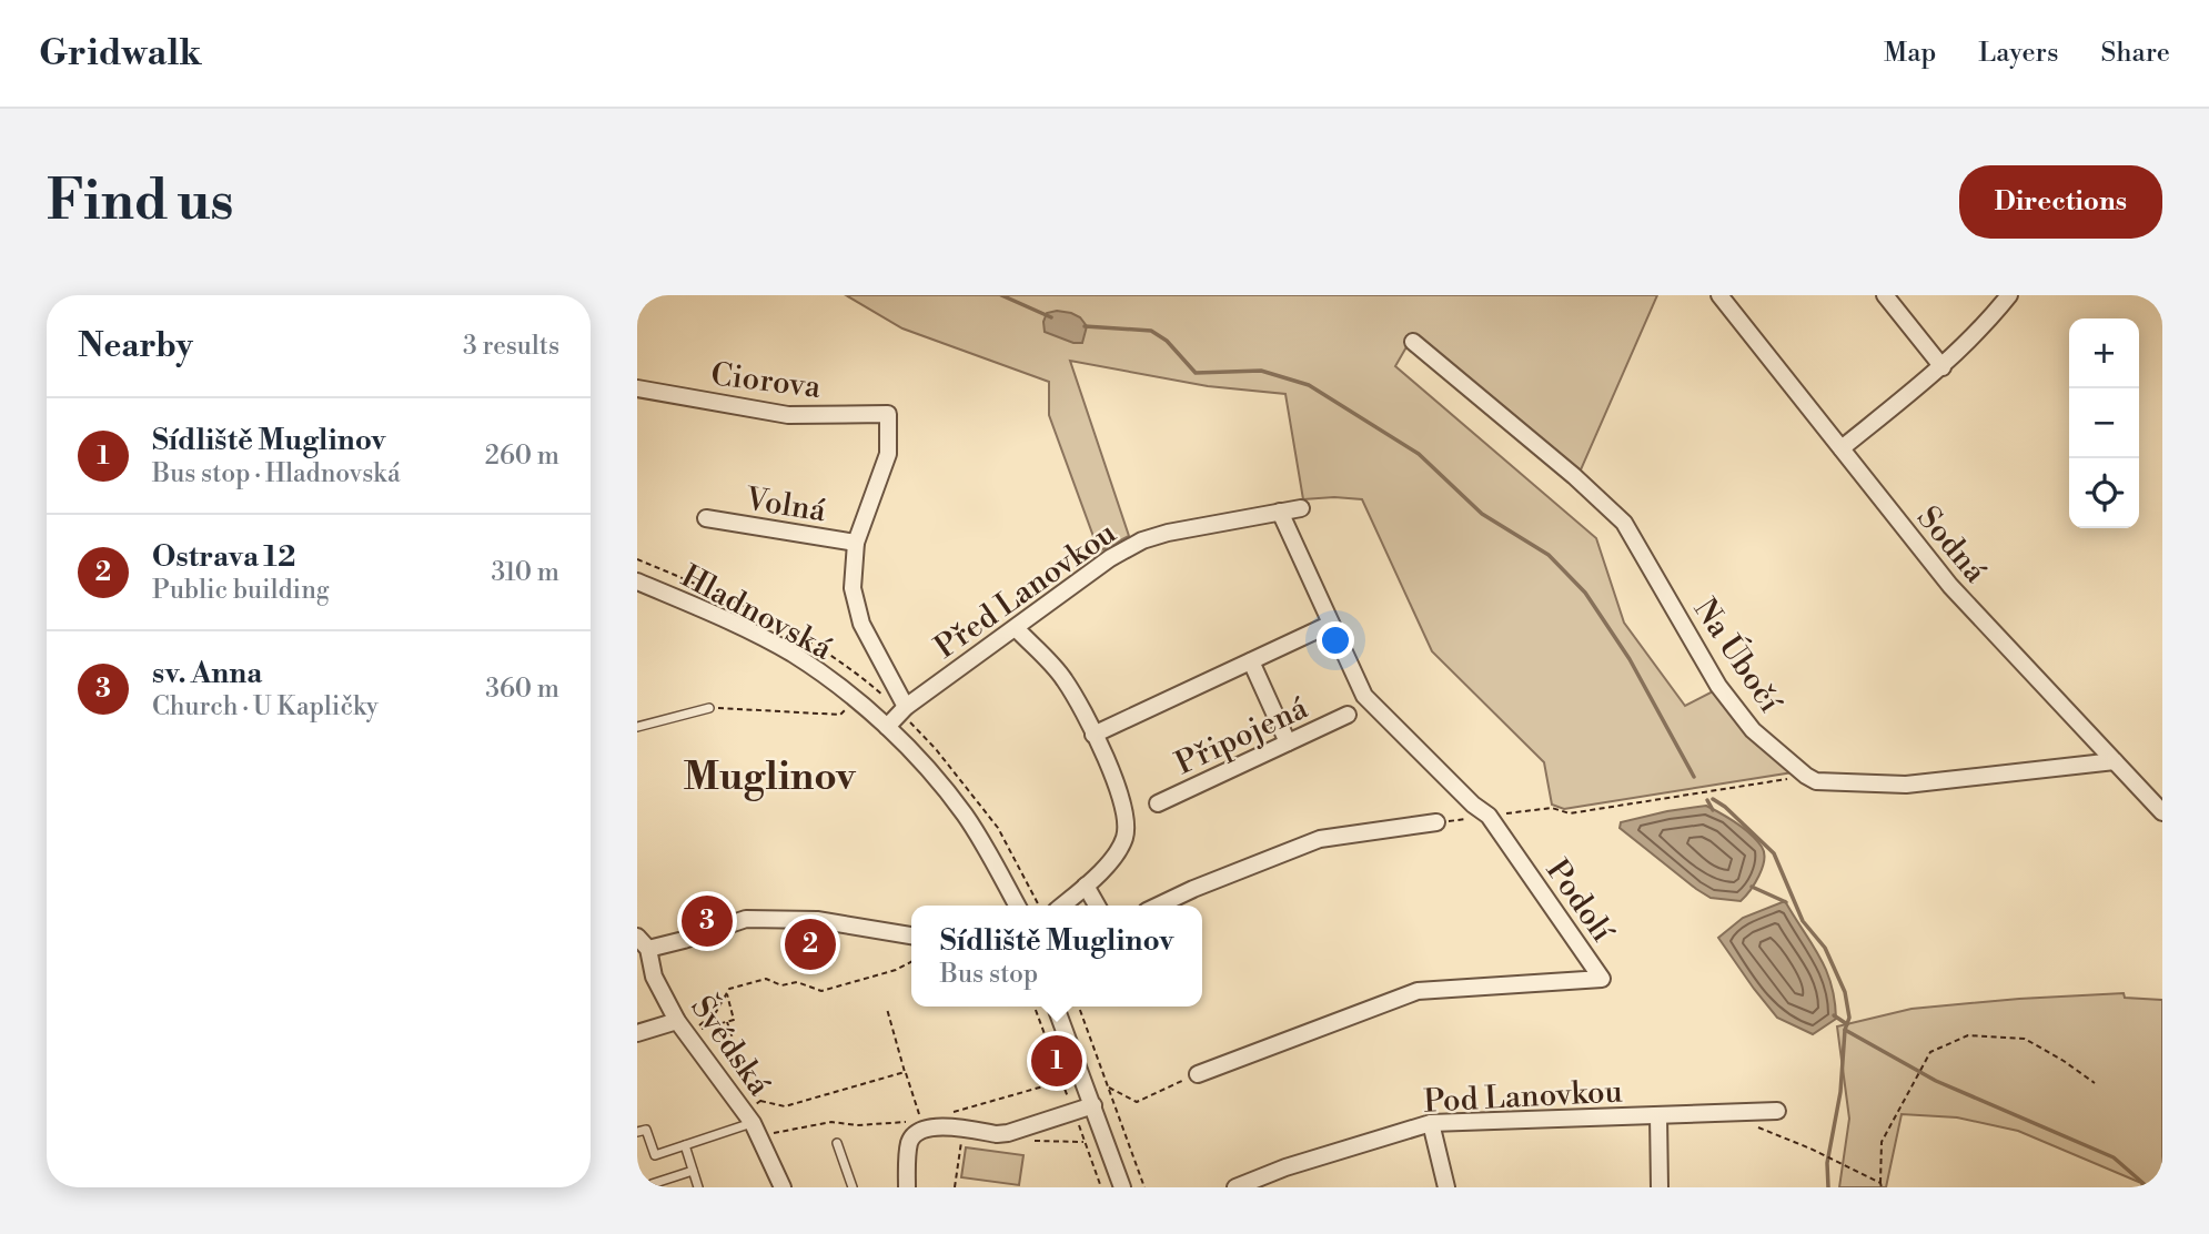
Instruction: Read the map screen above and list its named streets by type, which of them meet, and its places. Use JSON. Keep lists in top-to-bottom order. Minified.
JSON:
{"streets":{"street":["Ciorova","Volná","Sodná","Před Lanovkou","Hladnovská","Na Úbočí","Připojená","Podolí","Švédská","Pod Lanovkou"]},"crossings":[["Ciorova","Volná"],["Volná","Před Lanovkou"],["Před Lanovkou","Hladnovská"],["Před Lanovkou","Podolí"]],"districts":["Muglinov"],"page":{"header":"Gridwalk","nav":["Map","Layers","Share"],"buttons":"Directions","title":"Find us","heading":["Nearby","3 results"],"map_buttons":["+","−"],"list":[{"mark":"1","name":"Sídliště Muglinov","note":"Bus stop · Hladnovská","value":"260 m"},{"mark":"2","name":"Ostrava 12","note":"Public building","value":"310 m"},{"mark":"3","name":"sv. Anna","note":"Church · U Kapličky","value":"360 m"}],"pins":["3","2","1"],"popup":["Sídliště Muglinov","Bus stop"]}}
